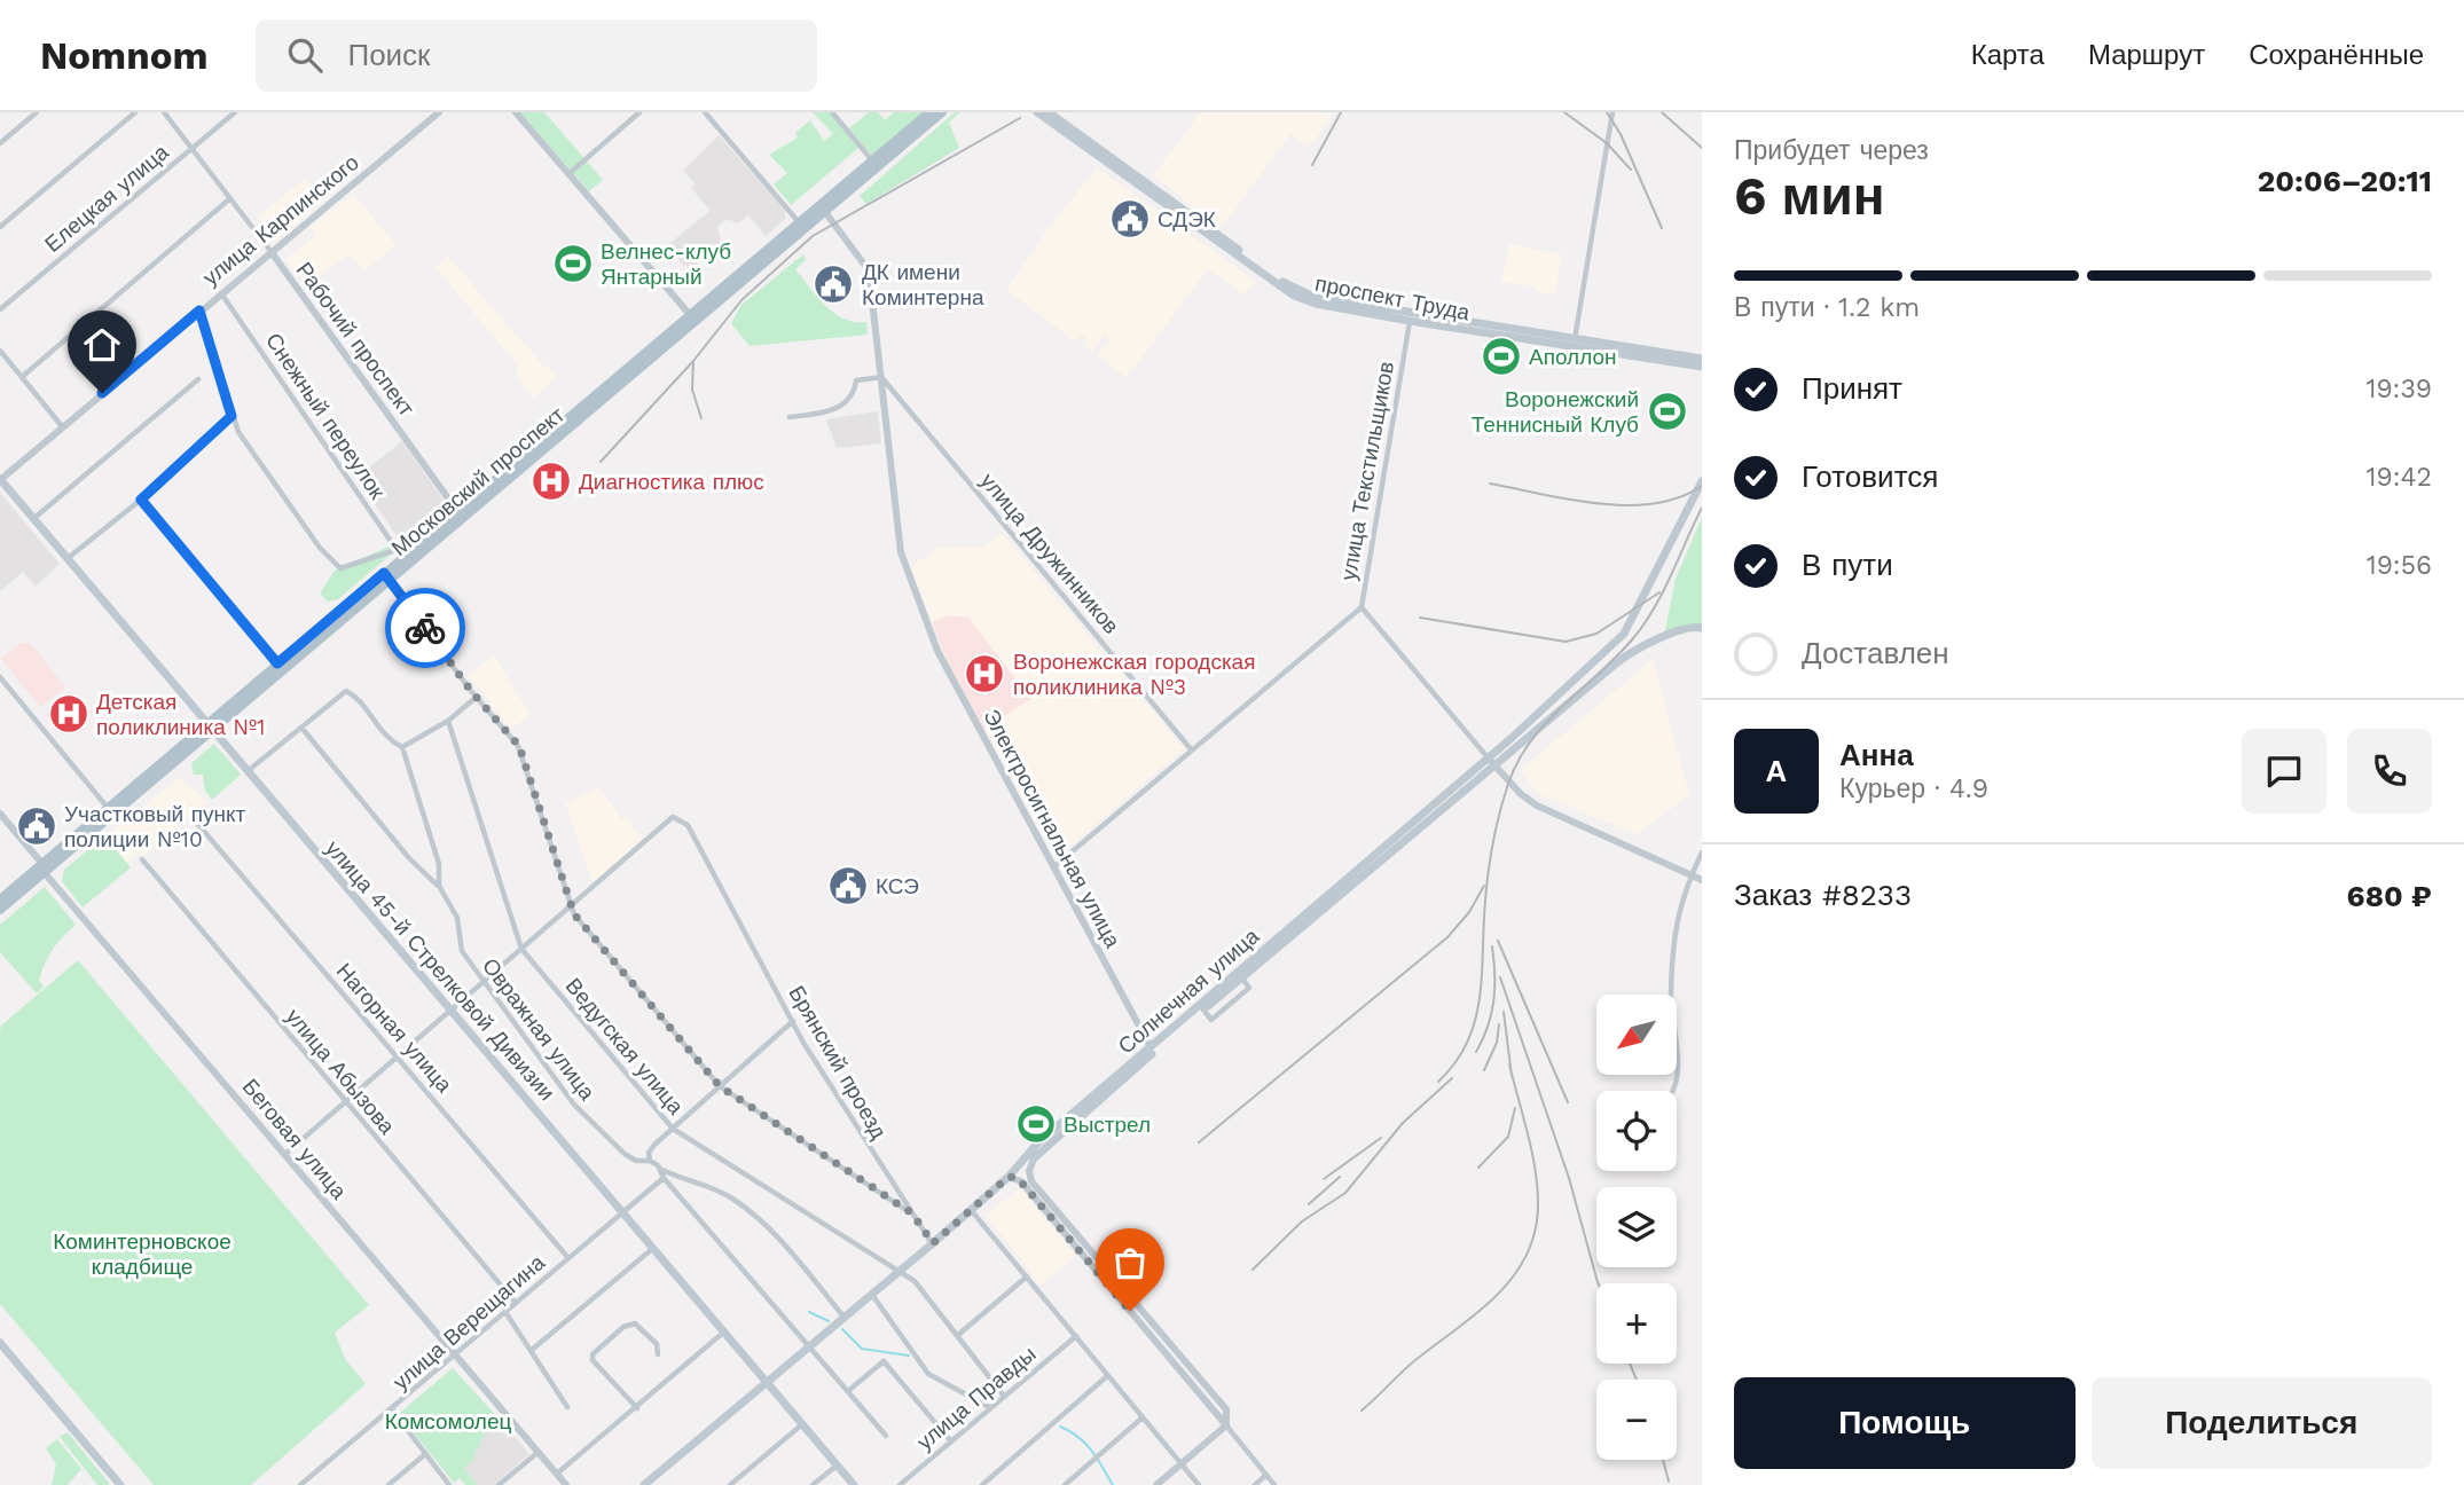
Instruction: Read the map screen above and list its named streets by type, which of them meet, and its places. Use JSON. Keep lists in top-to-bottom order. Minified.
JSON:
{"streets":{"main road":["проспект Труда","Московский проспект","улица 45-й Стрелковой Дивизии","Солнечная улица"],"street":["Елецкая улица","улица Карпинского","Рабочий проспект","Снежный переулок","улица Текстильщиков","улица Дружинников","Электросигнальная улица","Нагорная улица","Овражная улица","Ведугская улица","Брянский проезд","улица Абызова","Беговая улица","улица Верещагина","улица Правды"]},"crossings":[["Елецкая улица","Рабочий проспект"],["улица Карпинского","Рабочий проспект"],["улица Карпинского","Снежный переулок"],["улица Карпинского","улица 45-й Стрелковой Дивизии"],["проспект Труда","улица Текстильщиков"],["Рабочий проспект","Московский проспект"],["Снежный переулок","Московский проспект"],["улица Текстильщиков","улица Дружинников"],["улица Текстильщиков","Электросигнальная улица"],["Московский проспект","Электросигнальная улица"],["Московский проспект","улица 45-й Стрелковой Дивизии"],["Московский проспект","Беговая улица"],["улица Дружинников","Электросигнальная улица"],["Электросигнальная улица","Солнечная улица"],["улица 45-й Стрелковой Дивизии","Солнечная улица"],["улица 45-й Стрелковой Дивизии","улица Верещагина"],["Солнечная улица","Овражная улица"],["Солнечная улица","Ведугская улица"],["Солнечная улица","Брянский проезд"],["Нагорная улица","улица Верещагина"],["Ведугская улица","улица Правды"],["улица Абызова","улица Верещагина"],["Беговая улица","улица Верещагина"]],"parks":["Коминтерновское кладбище","Комсомолец"],"places":{"public building":["СДЭК","ДК имени Коминтерна","Участковый пункт полиции №10","КСЭ"],"sports":["Велнес-клуб Янтарный","Аполлон","Воронежский Теннисный Клуб","Выстрел"],"hospital":["Диагностика плюс","Воронежская городская поликлиника №3","Детская поликлиника №1"]},"north":"bottom left","page":{"header":"Nomnom","search":"Поиск","nav":["Карта","Маршрут","Сохранённые"],"heading":["6 мин","Прибудет через","20:06–20:11"],"panel":["Анна","Курьер · 4.9","Заказ #8233","680 ₽"],"bar":"В пути · 1.2 km","list":[["Принят","19:39"],["Готовится","19:42"],["В пути","19:56"],"Доставлен"],"round":"А","map_buttons":["+","−"],"buttons":["Помощь","Поделиться"]}}
